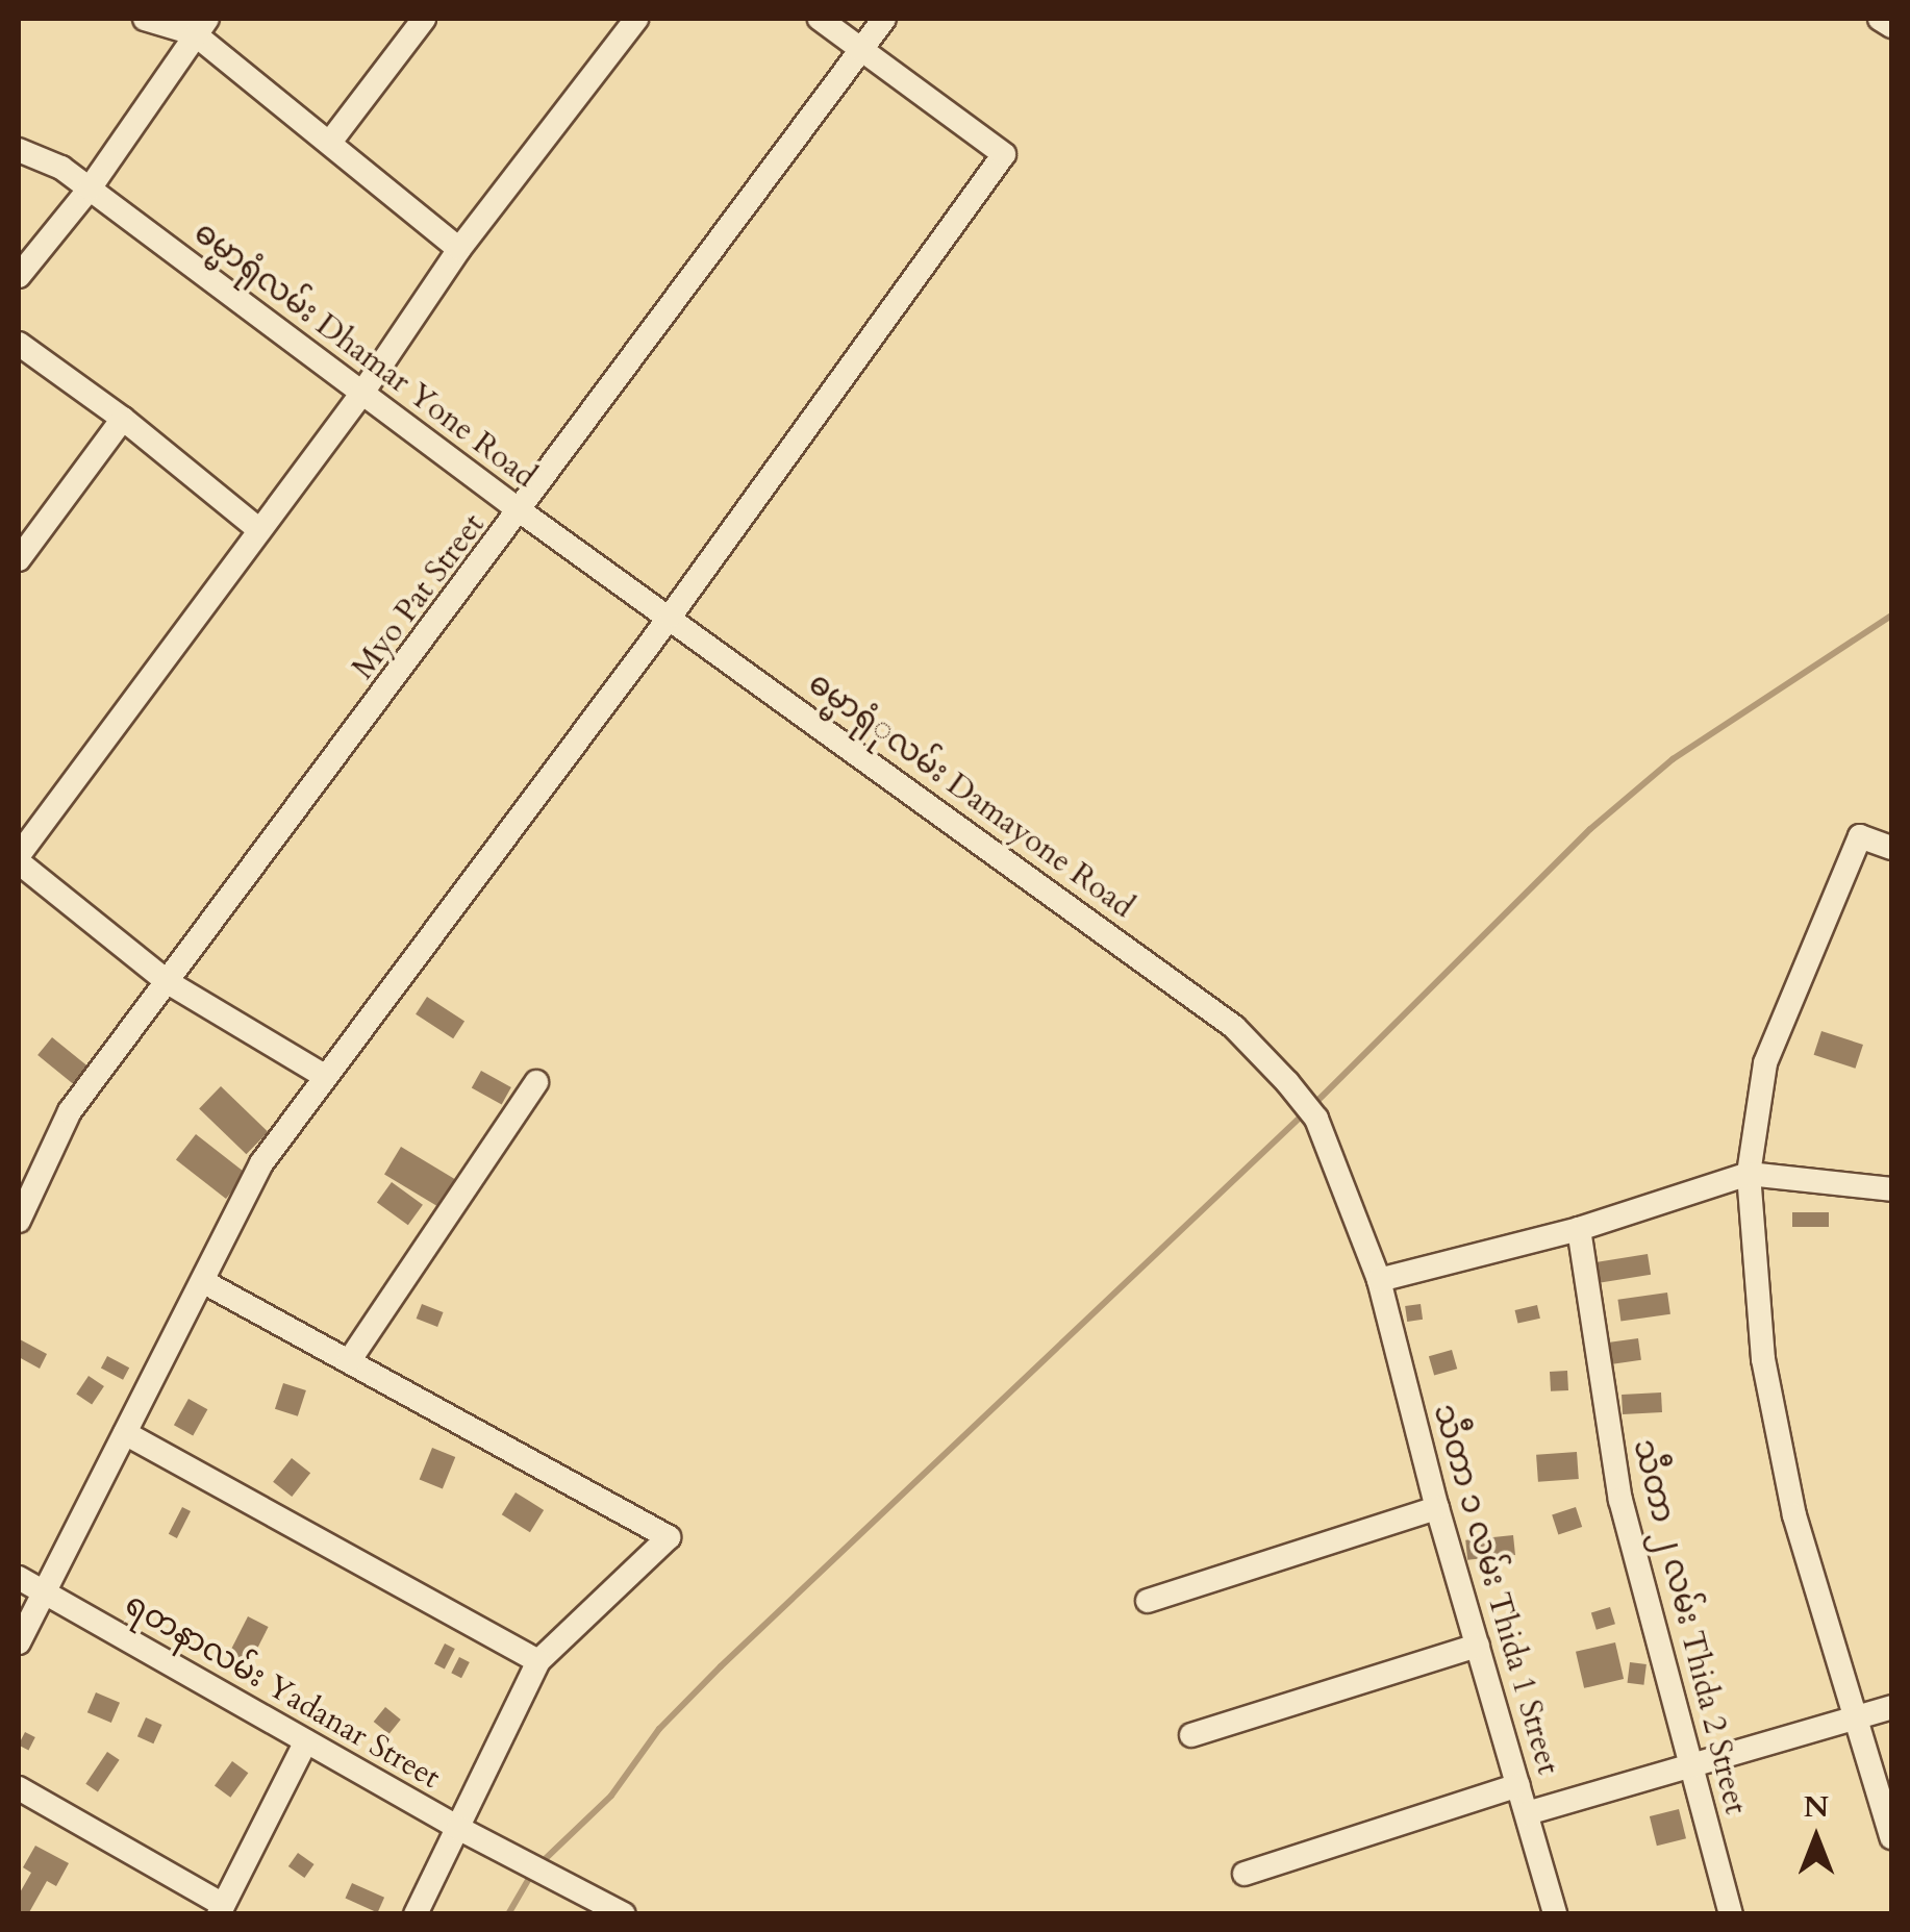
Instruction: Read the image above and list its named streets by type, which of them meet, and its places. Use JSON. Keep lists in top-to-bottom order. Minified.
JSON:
{"streets":{"street":["ဓမ္မာရုံလမ်း Dhamar Yone Road","Myo Pat Street","ဓမ္မာရုံုလမ်း Damayone Road","သီတာ ၁ လမ်း Thida 1 Street","သီတာ ၂ လမ်း Thida 2 Street","ရတနာလမ်း Yadanar Street"]},"crossings":[["ဓမ္မာရုံလမ်း Dhamar Yone Road","Myo Pat Street"],["ဓမ္မာရုံလမ်း Dhamar Yone Road","ဓမ္မာရုံုလမ်း Damayone Road"],["ဓမ္မာရုံုလမ်း Damayone Road","သီတာ ၁ လမ်း Thida 1 Street"]],"north":"top"}
